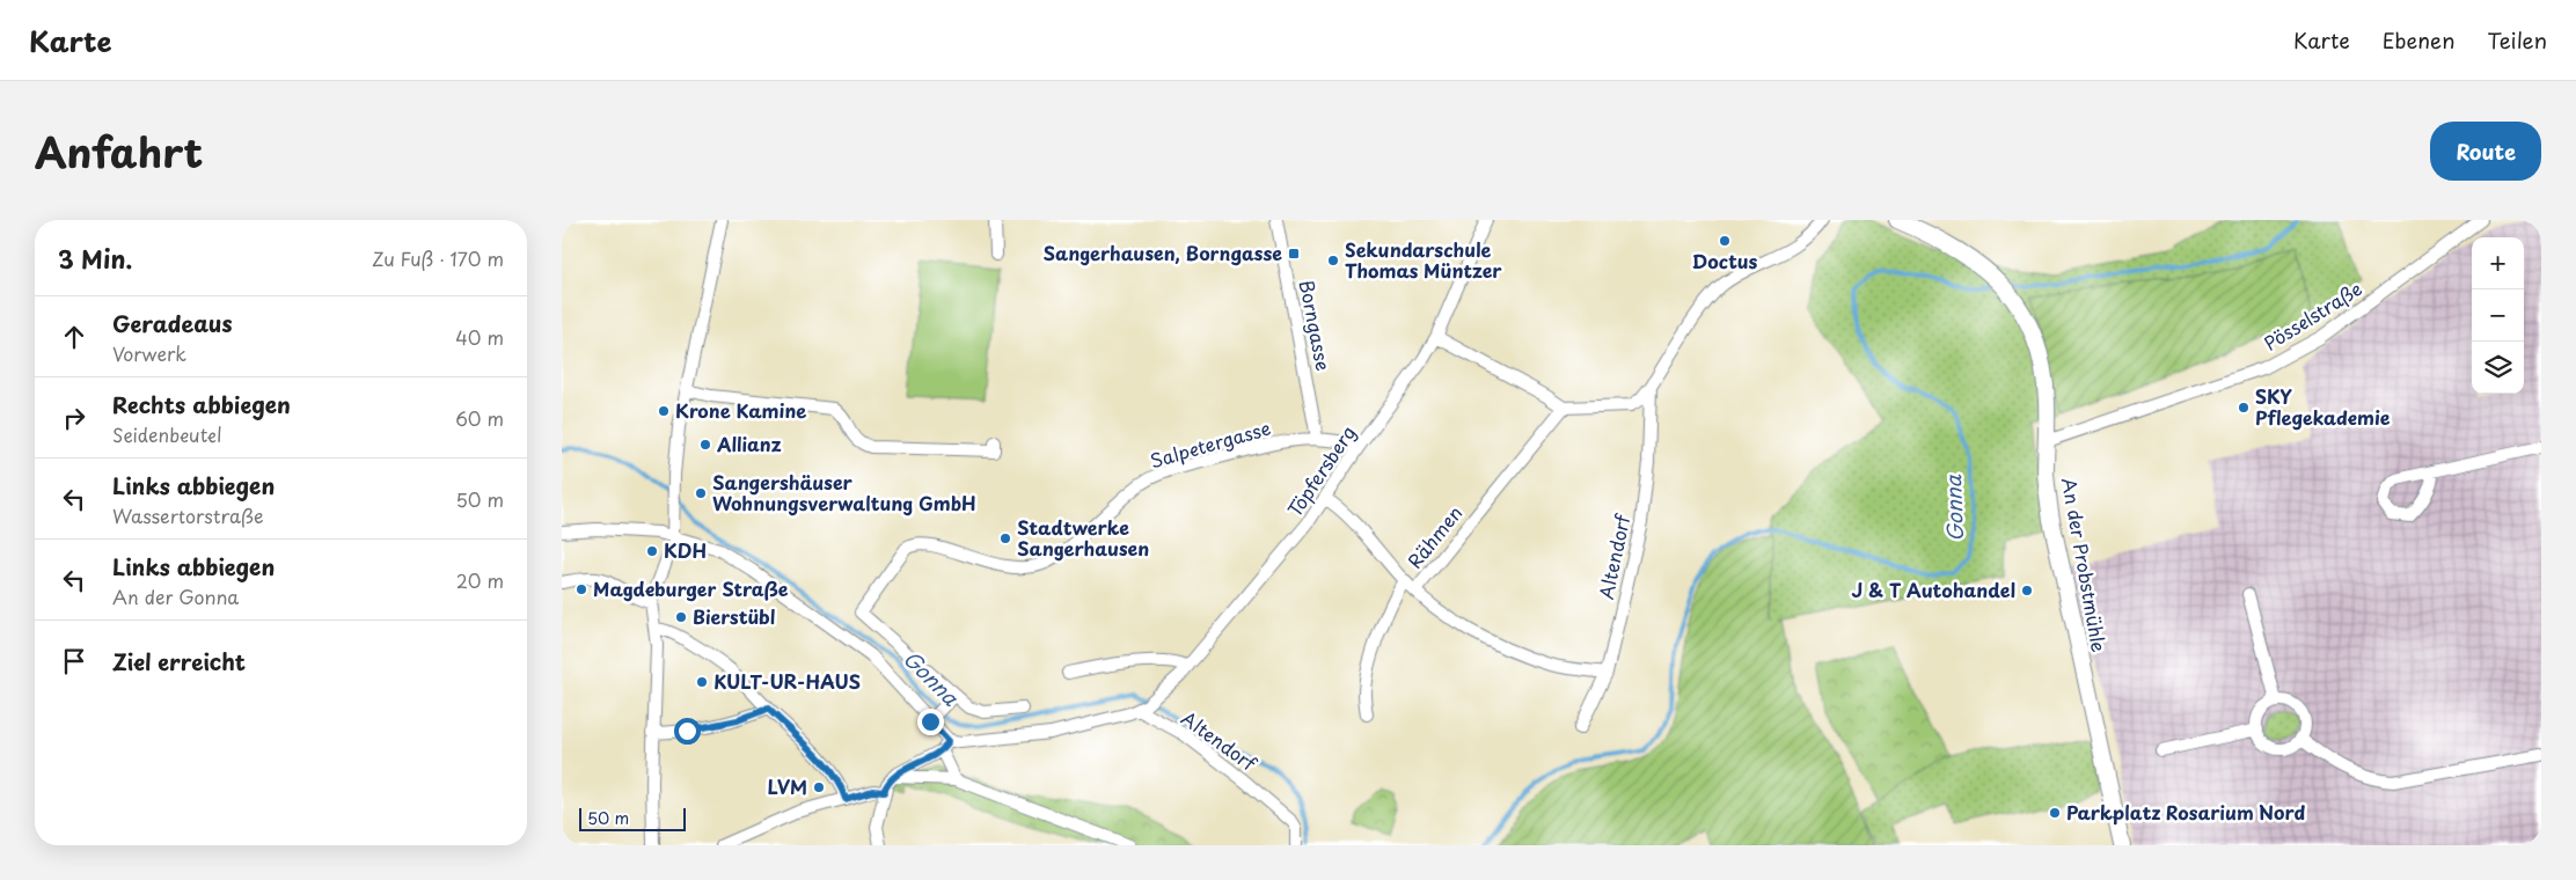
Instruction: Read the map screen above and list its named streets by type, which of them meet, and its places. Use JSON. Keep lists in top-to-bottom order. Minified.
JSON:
{"streets":{"street":["Pösselstraße","Borngasse","Salpetergasse","Töpfersberg","Rähmen","Altendorf","An der Probstmühle"]},"crossings":[["Pösselstraße","An der Probstmühle"],["Borngasse","Salpetergasse"],["Salpetergasse","Töpfersberg"],["Töpfersberg","Rähmen"],["Töpfersberg","Altendorf"]],"water":["Gonna"],"places":{"other":["Doctus","Sekundarschule Thomas Müntzer","SKY Pflegekademie","Krone Kamine","Allianz","Sangershäuser Wohnungsverwaltung GmbH","Stadtwerke Sangerhausen","KDH","Magdeburger Straße","J & T Autohandel","Bierstübl","KULT-UR-HAUS","LVM","Parkplatz Rosarium Nord"],"transit":["Sangerhausen, Borngasse"]},"scale_bar":"50 m","page":{"header":"Karte","nav":["Karte","Ebenen","Teilen"],"title":"Anfahrt","buttons":"Route","heading":["3 Min.","Zu Fuß · 170 m"],"map_buttons":["+","−"],"list":[["Geradeaus","Vorwerk","40 m"],["Rechts abbiegen","Seidenbeutel","60 m"],["Links abbiegen","Wassertorstraße","50 m"],["Links abbiegen","An der Gonna","20 m"],"Ziel erreicht"],"scale":"50 m"}}
